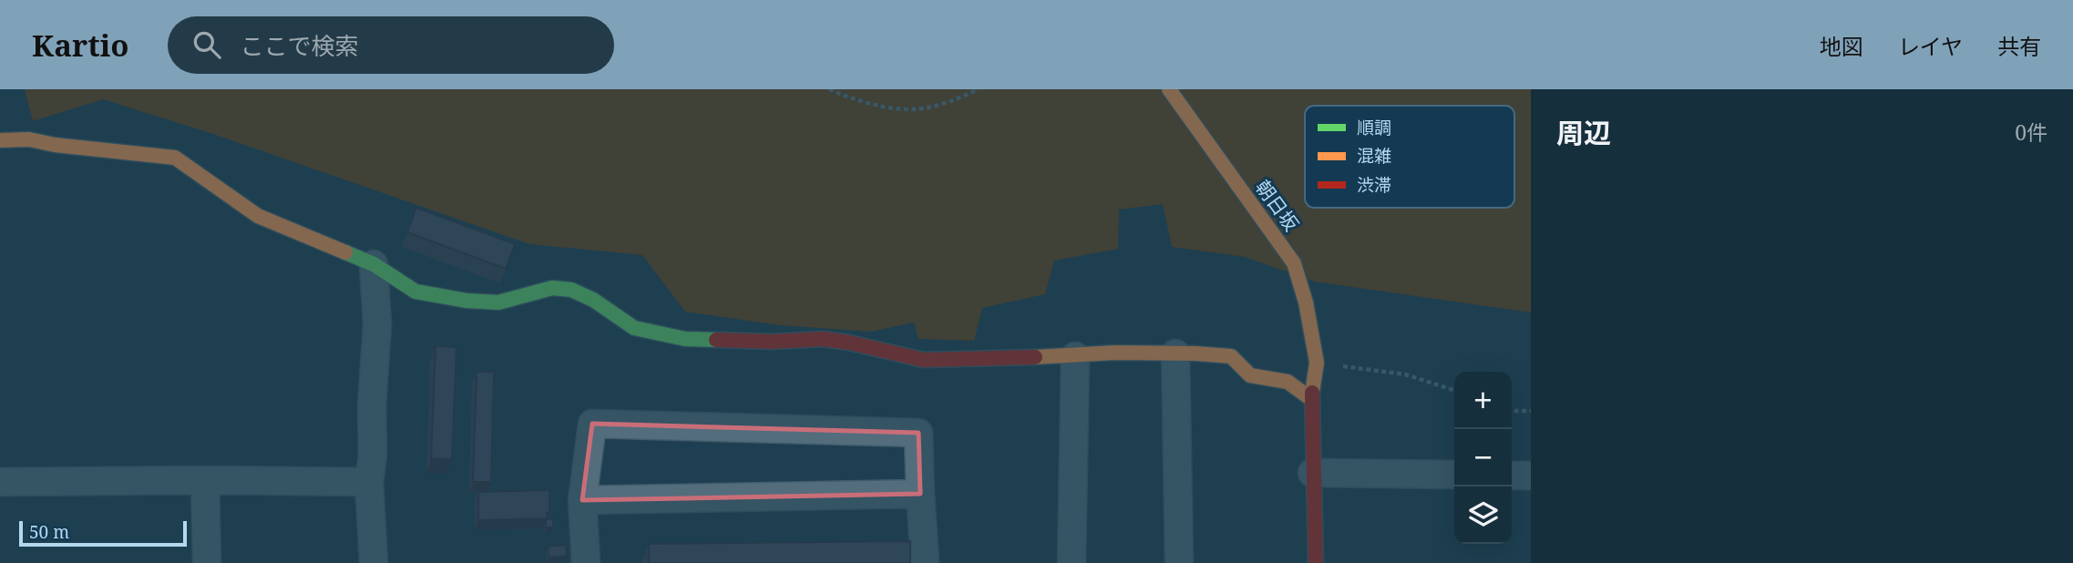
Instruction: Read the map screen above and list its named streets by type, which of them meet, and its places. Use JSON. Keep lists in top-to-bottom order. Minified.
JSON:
{"streets":{"street":["朝日坂"]},"legend":["順調","混雑","渋滞"],"scale_bar":"50 m","page":{"header":"Kartio","search":"ここで検索","nav":["地図","レイヤ","共有"],"heading":["周辺","0件"],"map_buttons":["+","−"],"scale":"50 m"}}
